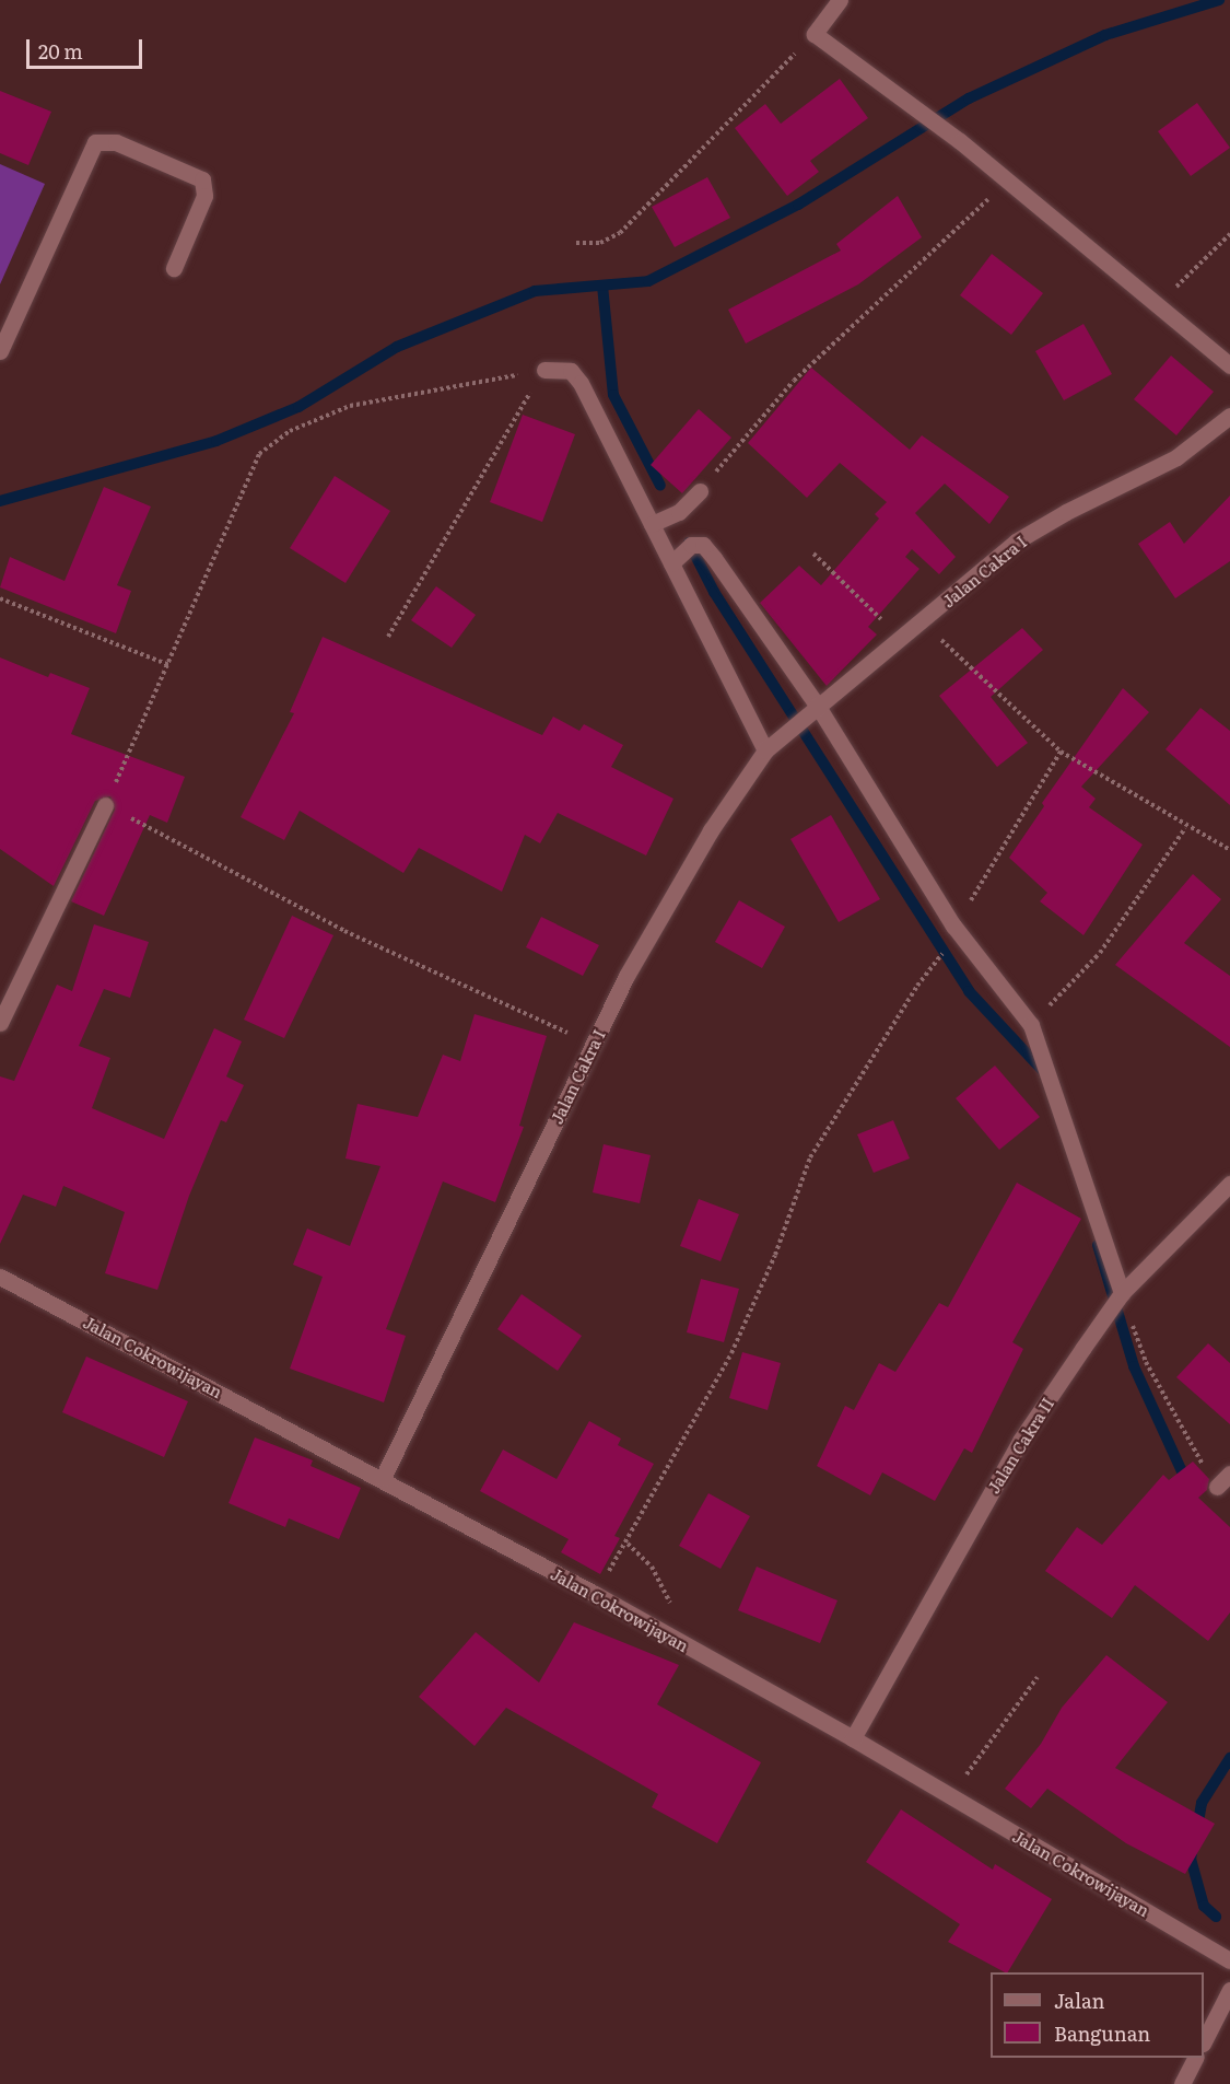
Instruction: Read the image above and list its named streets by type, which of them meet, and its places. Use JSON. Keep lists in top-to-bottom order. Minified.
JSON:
{"streets":{"street":["Jalan Cakra I","Jalan Cokrowijayan","Jalan Cakra II"]},"crossings":[["Jalan Cakra I","Jalan Cokrowijayan"],["Jalan Cokrowijayan","Jalan Cakra II"]],"legend":["Jalan","Bangunan"],"scale_bar":"20 m"}
